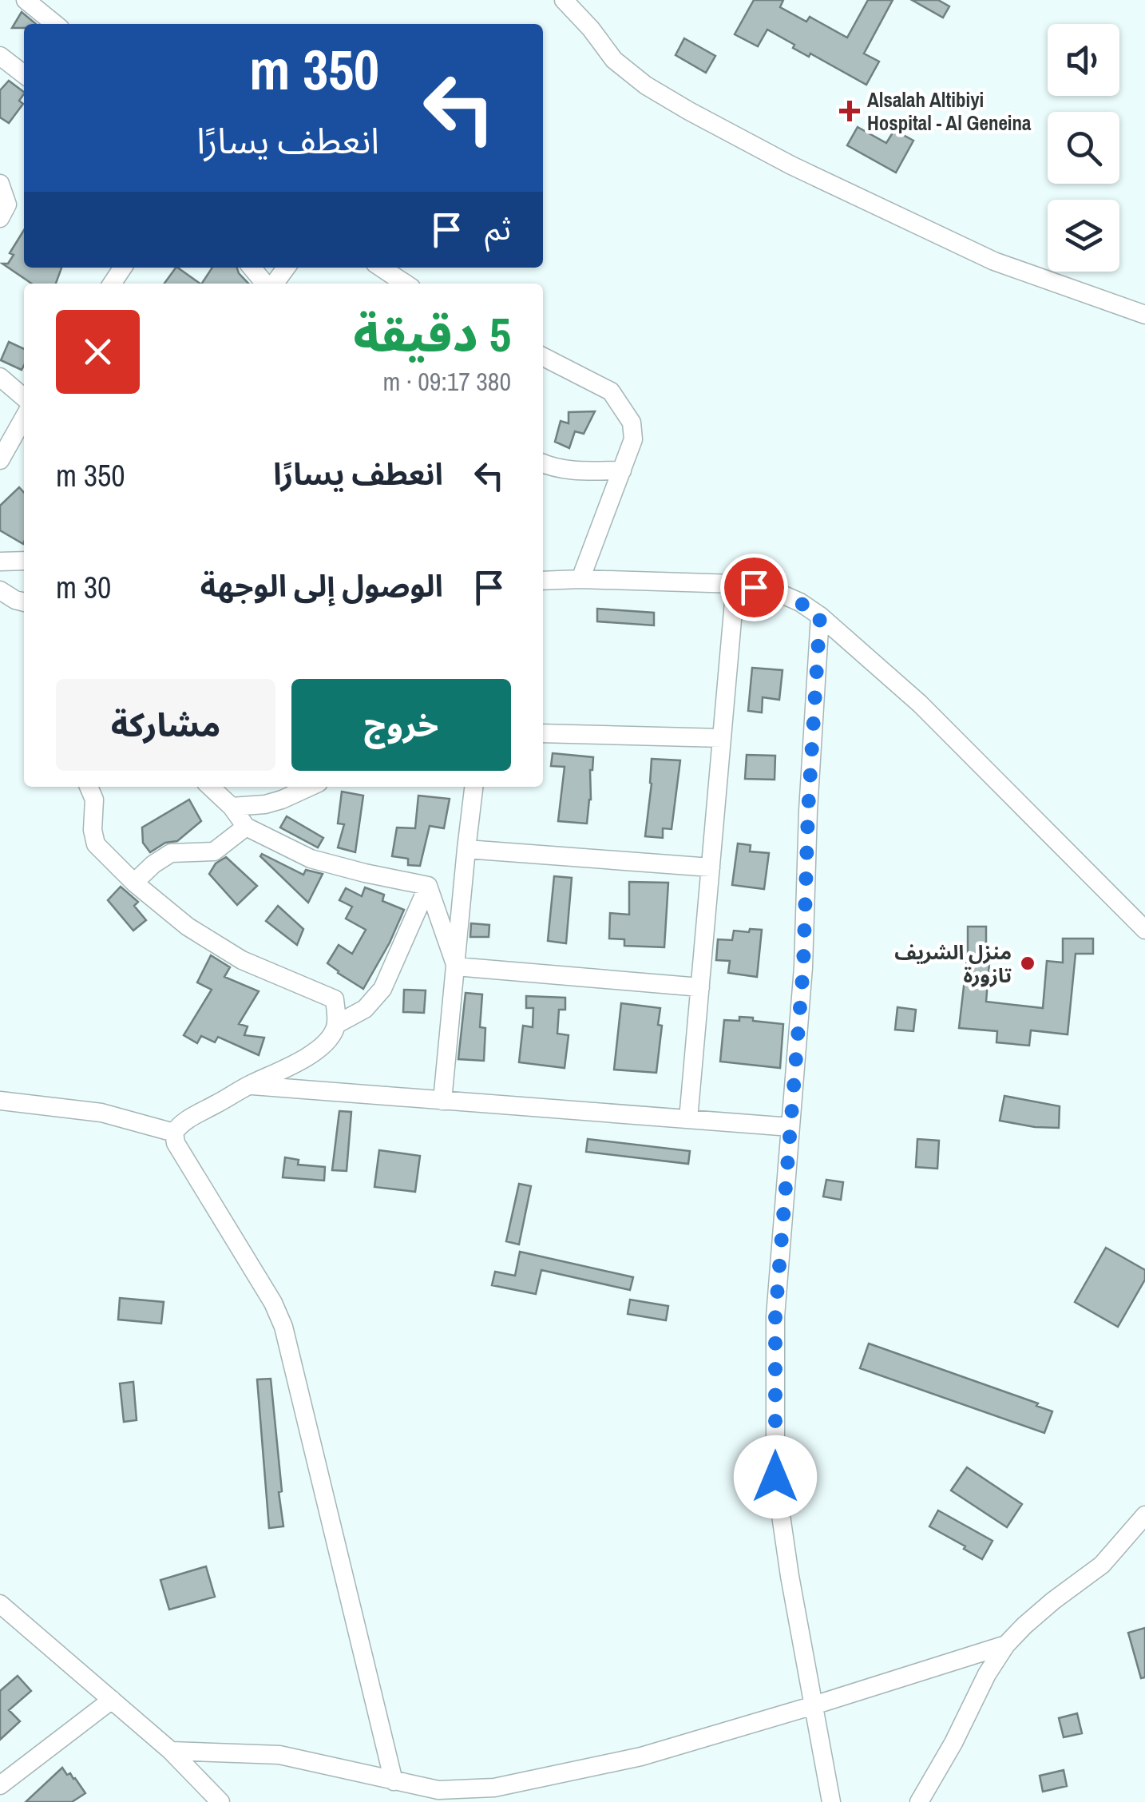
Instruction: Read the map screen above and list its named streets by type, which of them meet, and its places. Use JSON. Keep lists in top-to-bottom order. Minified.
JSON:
{"places":{"health":["Alsalah Altibiyi Hospital - Al Geneina"],"other":["منزل الشريف تازورة"]},"page":{"turn":["350 m","انعطف يسارًا"],"then":"ثم","heading":["5 دقيقة","380 m · 09:17"],"list":[{"name":"انعطف يسارًا","value":"350 m"},{"name":"الوصول إلى الوجهة","value":"30 m"}],"buttons":["خروج","مشاركة"]}}
